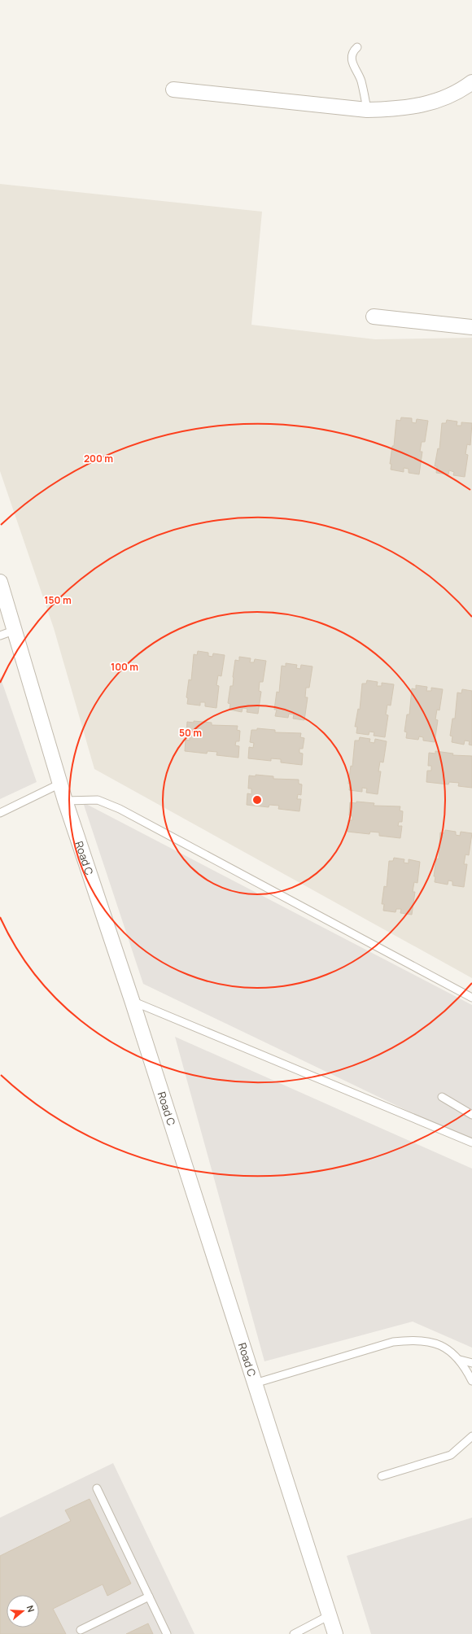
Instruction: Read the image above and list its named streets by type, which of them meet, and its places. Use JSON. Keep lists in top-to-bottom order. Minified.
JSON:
{"streets":{"street":["Road C"]},"north":"right","rings":["200 m","150 m","100 m","50 m"]}
